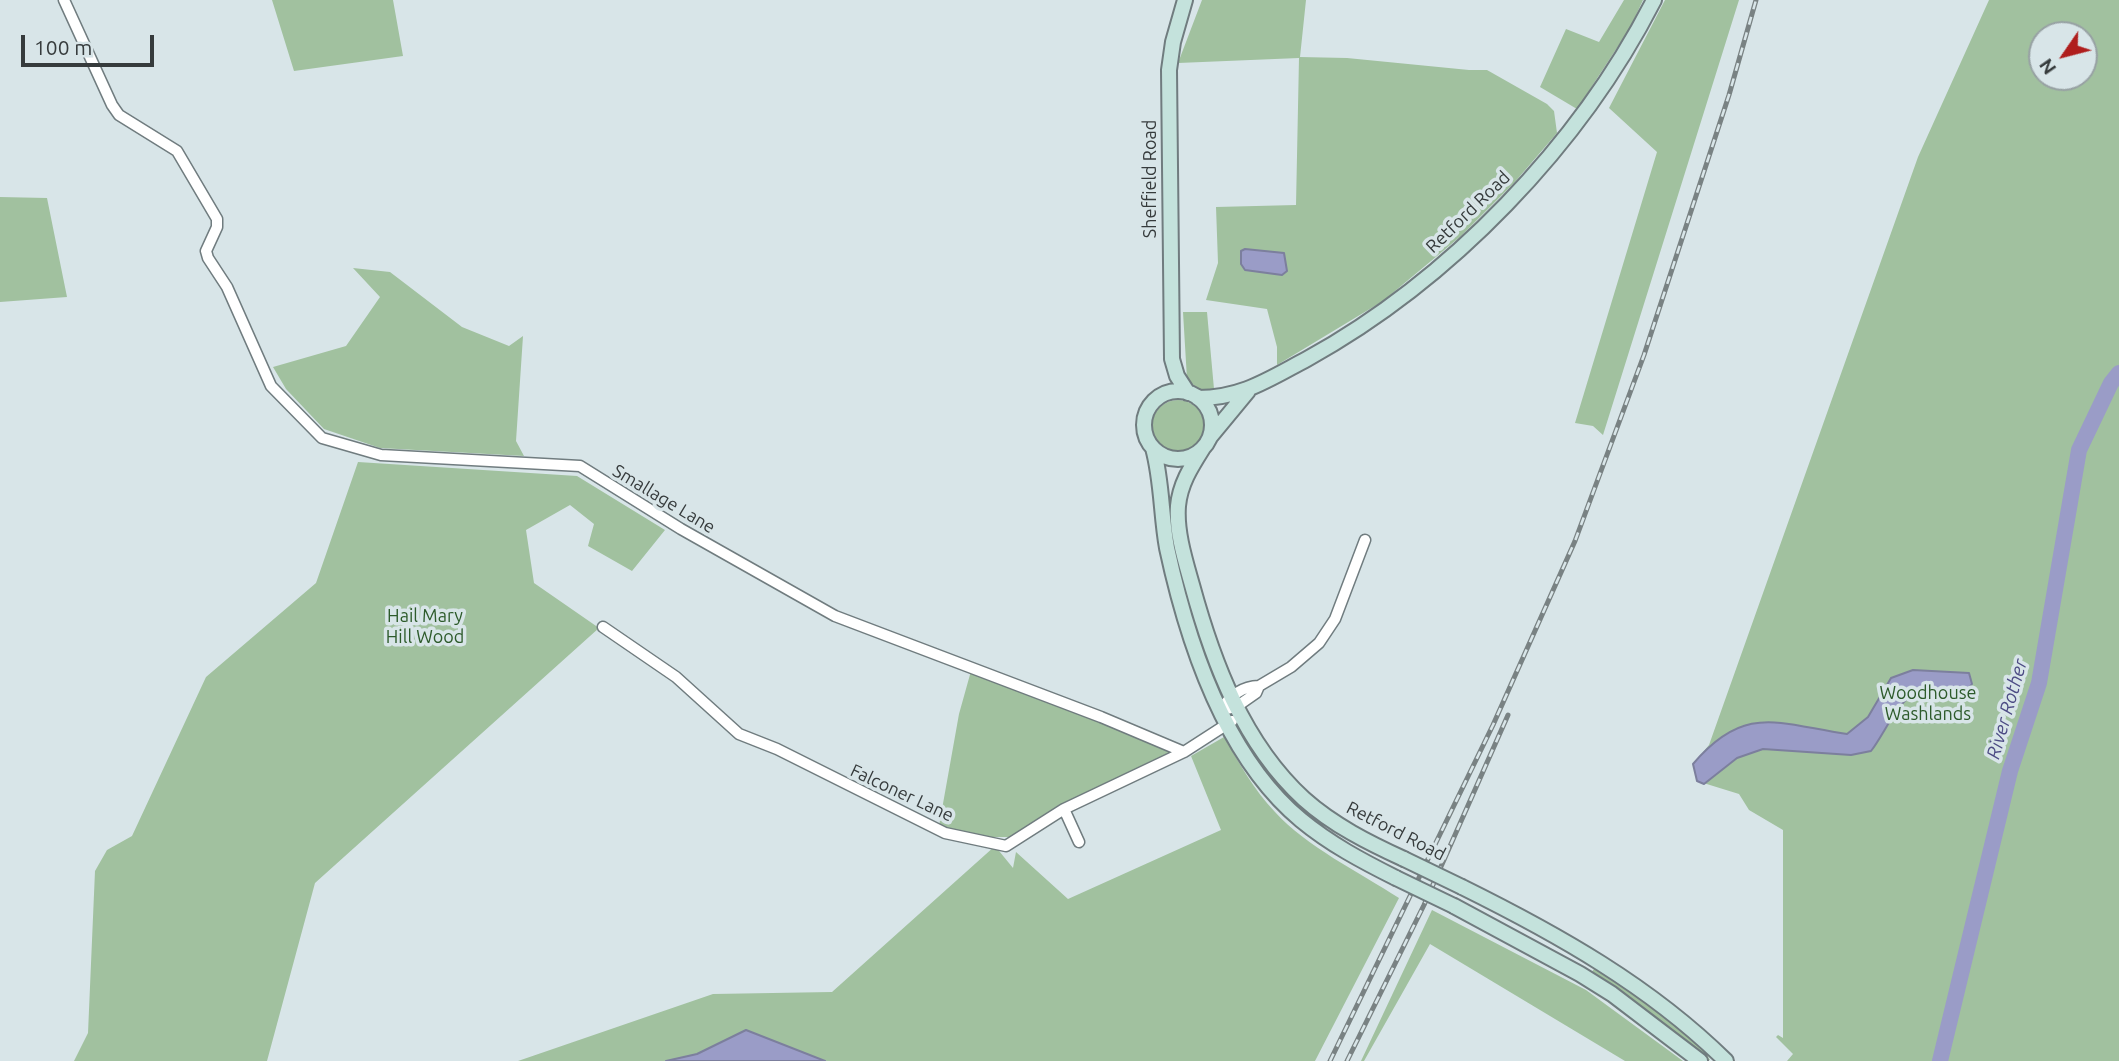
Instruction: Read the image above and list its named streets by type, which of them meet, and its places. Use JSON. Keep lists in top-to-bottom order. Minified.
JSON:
{"streets":{"main road":["Sheffield Road","Retford Road"],"street":["Smallage Lane","Falconer Lane"]},"crossings":[["Sheffield Road","Retford Road"],["Retford Road","Falconer Lane"],["Smallage Lane","Falconer Lane"]],"water":["River Rother"],"parks":["Hail Mary Hill Wood","Woodhouse Washlands"],"scale_bar":"100 m","north":"bottom left"}
